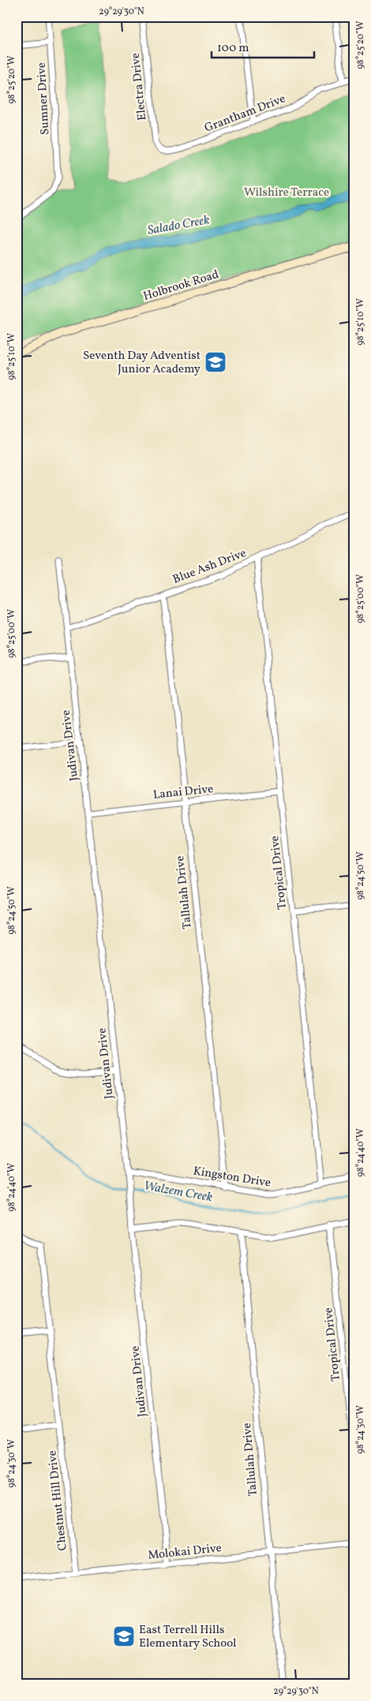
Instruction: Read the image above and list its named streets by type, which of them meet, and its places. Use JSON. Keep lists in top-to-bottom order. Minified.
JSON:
{"streets":{"street":["Electra Drive","Sumner Drive","Grantham Drive","Holbrook Road","Blue Ash Drive","Judivan Drive","Lanai Drive","Tropical Drive","Tallulah Drive","Kingston Drive","Chestnut Hill Drive","Molokai Drive"]},"crossings":[["Electra Drive","Grantham Drive"],["Blue Ash Drive","Judivan Drive"],["Blue Ash Drive","Tropical Drive"],["Blue Ash Drive","Tallulah Drive"],["Judivan Drive","Lanai Drive"],["Judivan Drive","Kingston Drive"],["Judivan Drive","Molokai Drive"],["Lanai Drive","Tropical Drive"],["Lanai Drive","Tallulah Drive"],["Tropical Drive","Kingston Drive"],["Tallulah Drive","Kingston Drive"],["Tallulah Drive","Molokai Drive"],["Chestnut Hill Drive","Molokai Drive"]],"water":["Salado Creek","Walzem Creek"],"parks":["Wilshire Terrace"],"places":{"school or university":["Seventh Day Adventist Junior Academy","East Terrell Hills Elementary School"]},"scale_bar":"100 m","coordinates":["29°29'30\"N","98°25'20\"W","98°25'10\"W","98°25'00\"W","98°24'50\"W","98°24'40\"W","98°24'30\"W"]}
